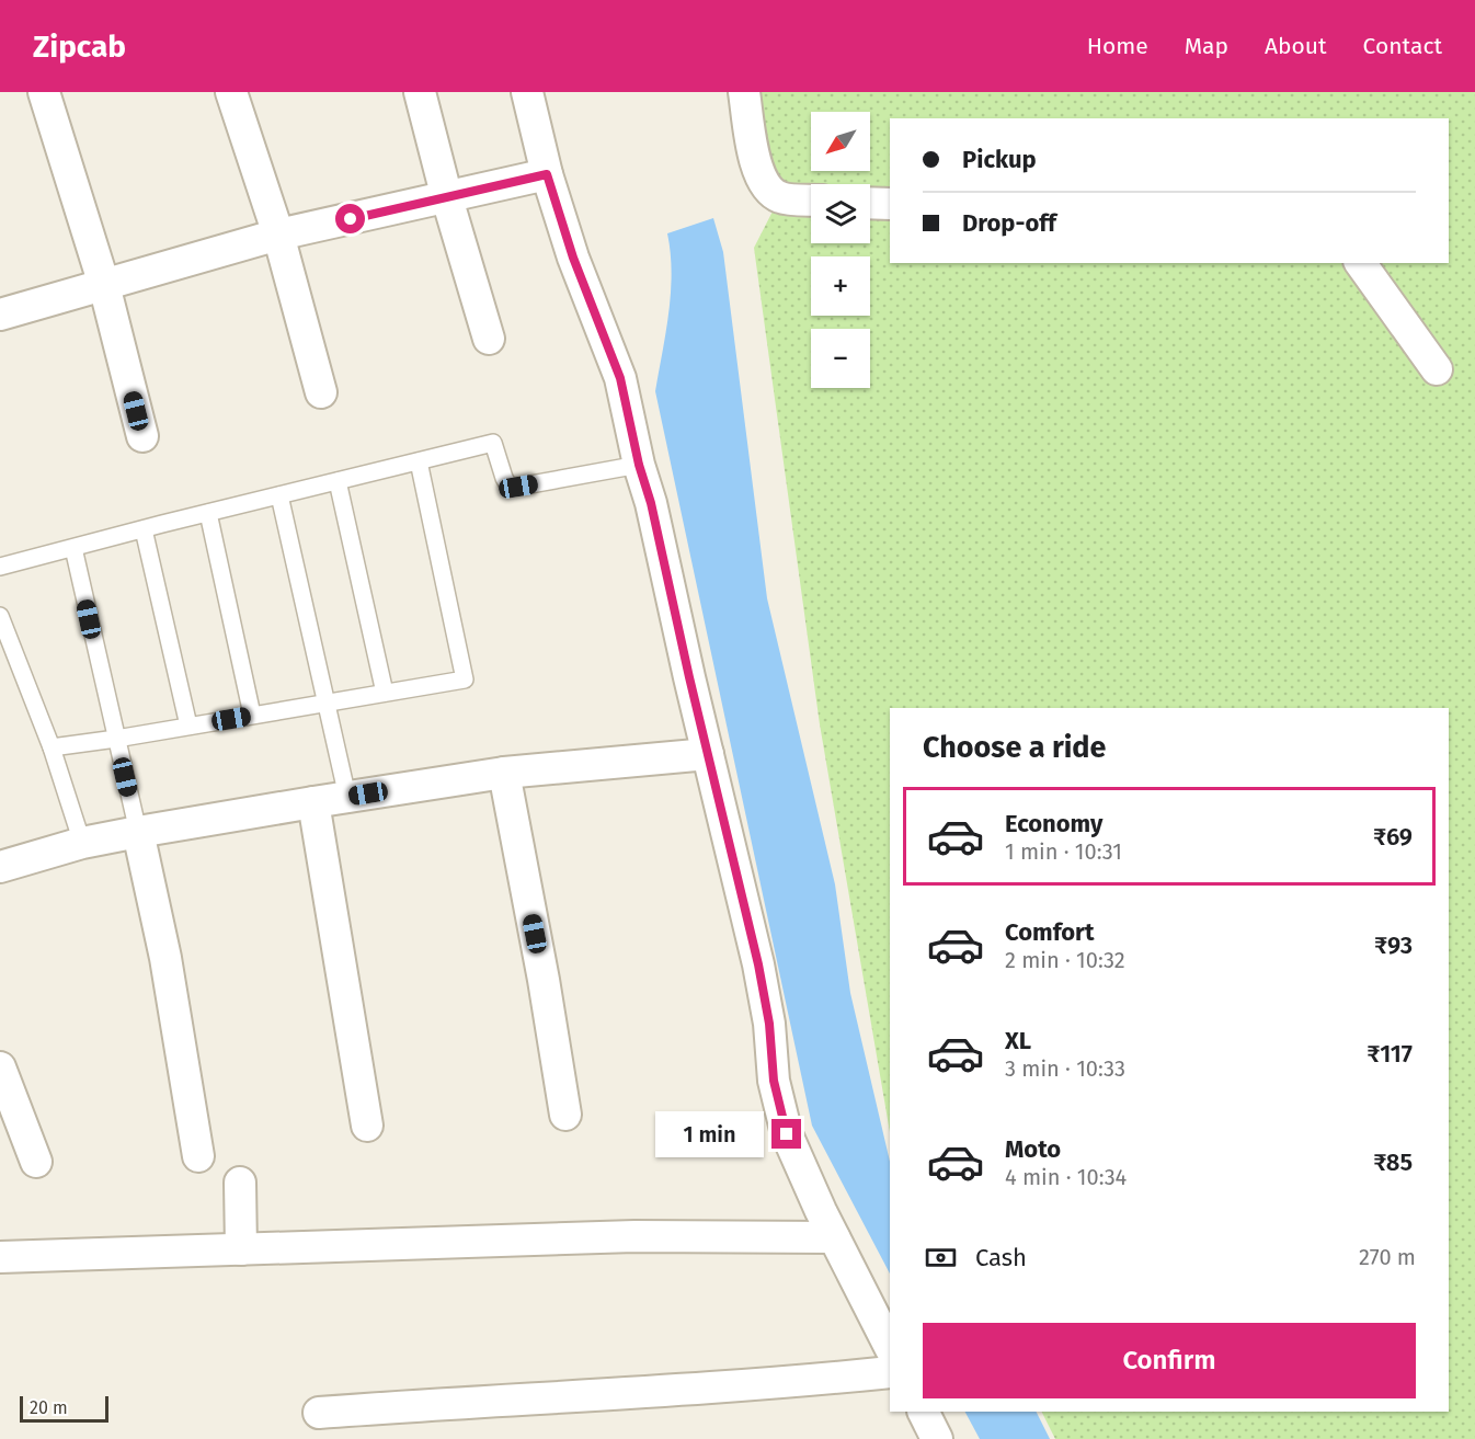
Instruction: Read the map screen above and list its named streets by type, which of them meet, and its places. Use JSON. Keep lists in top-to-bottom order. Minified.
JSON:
{"scale_bar":"20 m","north":"bottom left","page":{"header":"Zipcab","nav":["Home","Map","About","Contact"],"map_buttons":["+","−"],"banner":["Pickup","Drop-off"],"heading":"Choose a ride","list":[{"name":"Economy","note":"1 min · 10:31","value":"₹69"},{"name":"Comfort","note":"2 min · 10:32","value":"₹93"},{"name":"XL","note":"3 min · 10:33","value":"₹117"},{"name":"Moto","note":"4 min · 10:34","value":"₹85"}],"bubble":"1 min","pay":["Cash","270 m"],"buttons":"Confirm","scale":"20 m"}}
